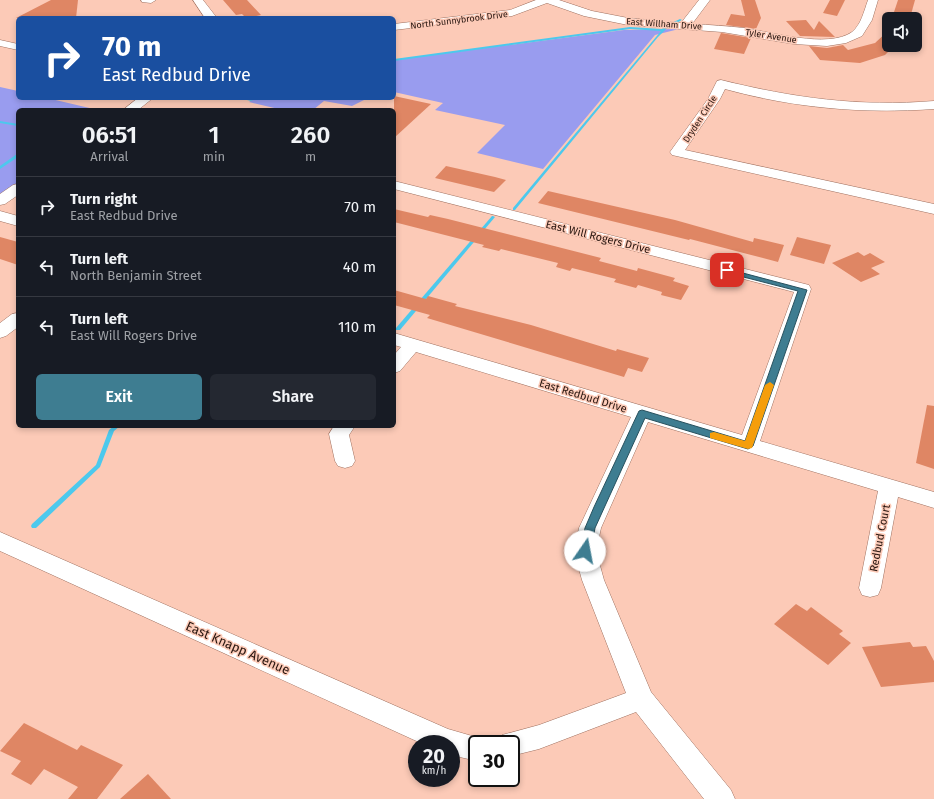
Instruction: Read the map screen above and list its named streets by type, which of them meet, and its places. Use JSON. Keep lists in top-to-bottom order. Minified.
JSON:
{"streets":{"street":["North Sunnybrook Drive","East Willham Drive","Tyler Avenue","Dryden Circle","East Will Rogers Drive","East Redbud Drive","Redbud Court","East Knapp Avenue"]},"crossings":[["East Willham Drive","Tyler Avenue"],["East Will Rogers Drive","East Redbud Drive"],["East Redbud Drive","Redbud Court"]],"page":{"turn":["70 m","East Redbud Drive"],"eta":["06:51","Arrival","1","min","260","m"],"list":[{"name":"Turn right","note":"East Redbud Drive","value":"70 m"},{"name":"Turn left","note":"North Benjamin Street","value":"40 m"},{"name":"Turn left","note":"East Will Rogers Drive","value":"110 m"}],"buttons":["Exit","Share"],"speed":"20 km/h","limit":"30"}}
